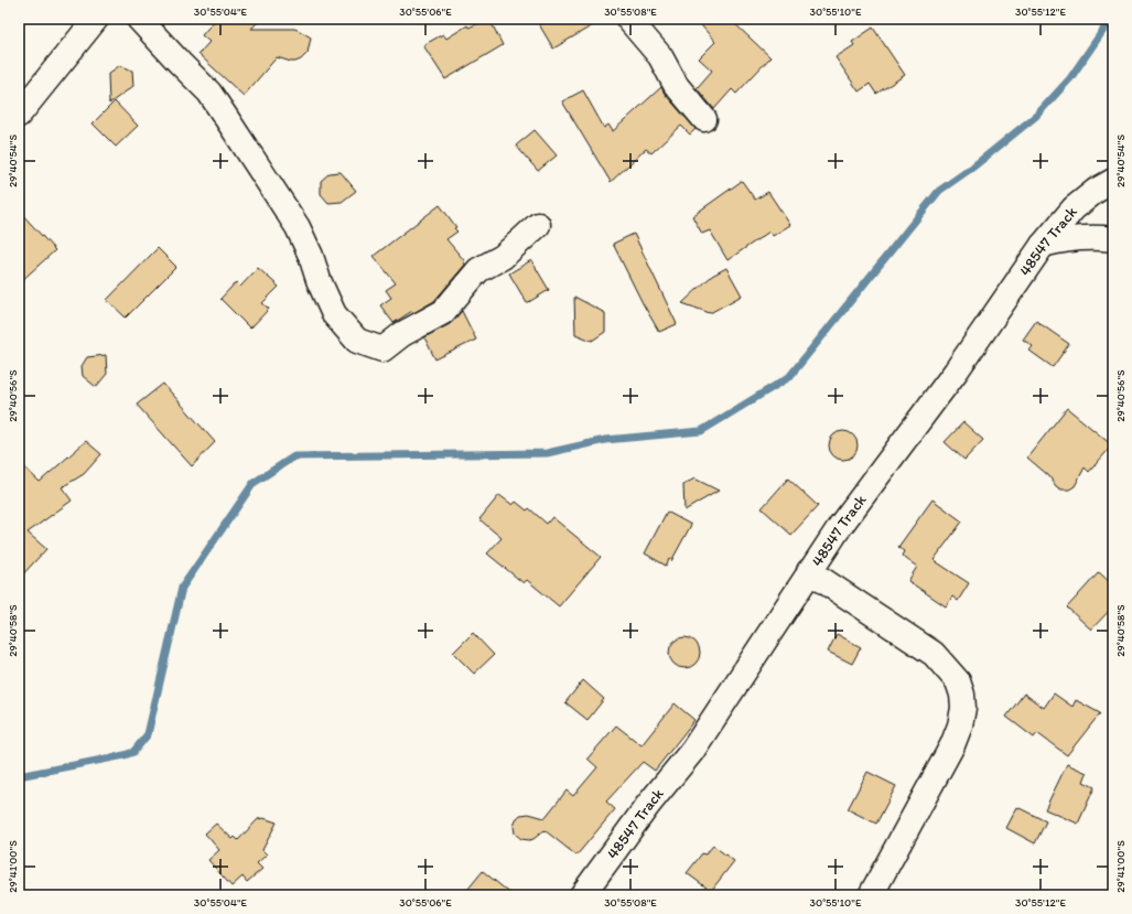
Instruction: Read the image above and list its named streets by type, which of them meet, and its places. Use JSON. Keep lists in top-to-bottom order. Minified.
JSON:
{"streets":{"street":["48547 Track"]},"coordinates":["30°55'04\"E","30°55'06\"E","30°55'08\"E","30°55'10\"E","30°55'12\"E","29°40'54\"S","29°40'56\"S","29°40'58\"S","29°41'00\"S"]}
